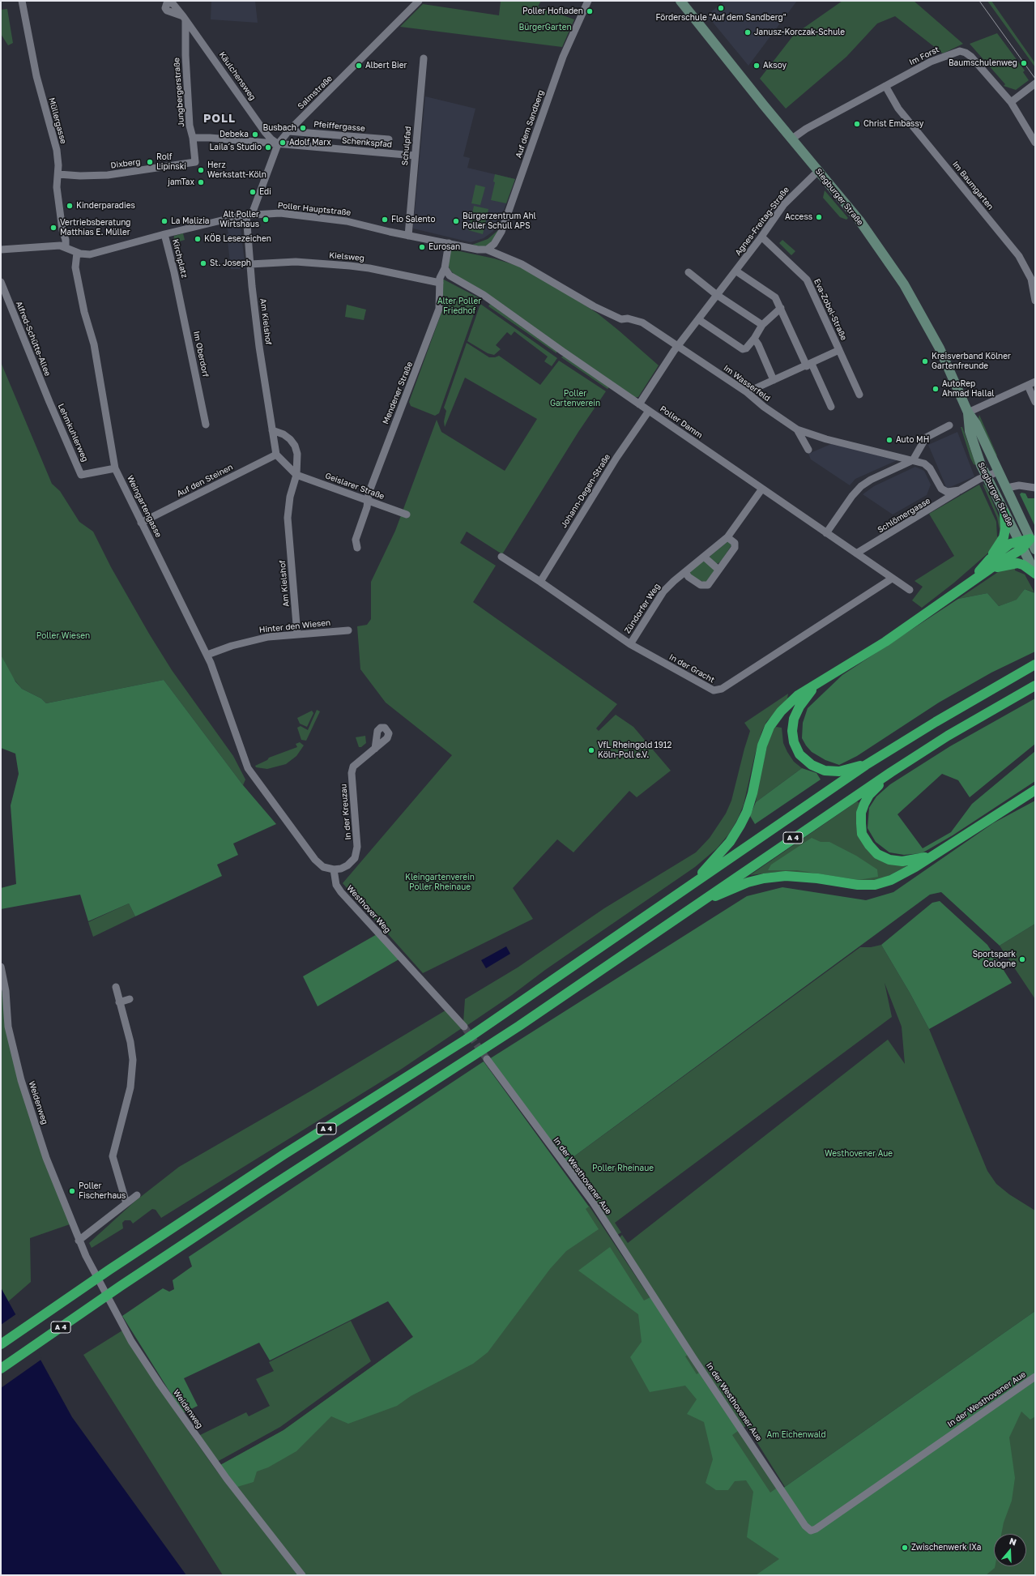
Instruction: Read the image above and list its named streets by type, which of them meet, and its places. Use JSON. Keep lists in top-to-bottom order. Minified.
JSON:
{"streets":{"highway":["A 4"],"main road":["Siegburger Straße"],"street":["Im Forst","Käulchensweg","Jungbergerstraße","Salmstraße","Müllergasse","Auf dem Sandberg","Pfeiffergasse","Schenkspfad","Schulpfad","Dixberg","Im Baumgarten","Poller Hauptstraße","Agnes-Freitag-Straße","Kielsweg","Kirchplatz","Eva-Zobel-Straße","Am Kielshof","Alfred-Schütte-Allee","Im Oberdorf","Im Wasserfeld","Mendener Straße","Poller Damm","Lehmkuhlerweg","Auf den Steinen","Geislarer Straße","Johann-Degen-Straße","Weingartengasse","Schlömergasse","Zündorfer Weg","Hinter den Wiesen","In der Gracht","In der Kreuzau","Westhover Weg","Weidenweg","In der Westhovener Aue"]},"crossings":[["Im Forst","Im Baumgarten"],["Im Forst","Siegburger Straße"],["Käulchensweg","Jungbergerstraße"],["Käulchensweg","Salmstraße"],["Käulchensweg","Schenkspfad"],["Jungbergerstraße","Schenkspfad"],["Jungbergerstraße","Dixberg"],["Salmstraße","Pfeiffergasse"],["Salmstraße","Schenkspfad"],["Salmstraße","Poller Hauptstraße"],["Salmstraße","Am Kielshof"],["Müllergasse","Dixberg"],["Müllergasse","Poller Hauptstraße"],["Auf dem Sandberg","Poller Hauptstraße"],["Auf dem Sandberg","Im Wasserfeld"],["Schenkspfad","Schulpfad"],["Schulpfad","Poller Hauptstraße"],["Siegburger Straße","Agnes-Freitag-Straße"],["Siegburger Straße","Im Wasserfeld"],["Poller Hauptstraße","Kirchplatz"],["Poller Hauptstraße","Am Kielshof"],["Poller Hauptstraße","Im Wasserfeld"],["Poller Hauptstraße","Mendener Straße"],["Poller Hauptstraße","Weingartengasse"],["Agnes-Freitag-Straße","Eva-Zobel-Straße"],["Agnes-Freitag-Straße","Im Wasserfeld"],["Agnes-Freitag-Straße","Poller Damm"],["Kielsweg","Am Kielshof"],["Kielsweg","Mendener Straße"],["Kirchplatz","Im Oberdorf"],["Eva-Zobel-Straße","Im Wasserfeld"],["Am Kielshof","Auf den Steinen"],["Am Kielshof","Geislarer Straße"],["Am Kielshof","Hinter den Wiesen"],["Alfred-Schütte-Allee","Lehmkuhlerweg"],["Im Wasserfeld","Schlömergasse"],["Mendener Straße","Poller Damm"],["Mendener Straße","Geislarer Straße"],["Poller Damm","Johann-Degen-Straße"],["Poller Damm","Schlömergasse"],["Poller Damm","Zündorfer Weg"],["Poller Damm","In der Gracht"],["Lehmkuhlerweg","Weingartengasse"],["Auf den Steinen","Weingartengasse"],["Johann-Degen-Straße","In der Gracht"],["Weingartengasse","Hinter den Wiesen"],["Weingartengasse","In der Kreuzau"],["Weingartengasse","Westhover Weg"],["Zündorfer Weg","In der Gracht"],["In der Kreuzau","Westhover Weg"]],"districts":["POLL"],"parks":["BürgerGarten","Alter Poller Friedhof","Poller Gartenverein","Poller Wiesen","Kleingartenverein Poller Rheinaue","Westhovener Aue","Poller Rheinaue","Am Eichenwald"],"places":["Förderschule \"Auf dem Sandberg\"","Poller Hofladen","Janusz-Korczak-Schule","Baumschulenweg","Albert Bier","Aksoy","Christ Embassy","Busbach","Debeka","Adolf Marx","Laila´s Studio","Rolf Lipinski","Herz Werkstatt-Köln","jamTax","Edi","Kinderparadies","Access","Alt Poller Wirtshaus","Flo Salento","La Malizia","Bürgerzentrum Ahl Poller Schull APS","Vertriebsberatung Matthias E. Müller","KÖB Lesezeichen","Eurosan","St. Joseph","Kreisverband Kölner Gartenfreunde","AutoRep Ahmad Hallal","Auto MH","VfL Rheingold 1912 Köln-Poll e.V.","Sportspark Cologne","Poller Fischerhaus","Zwischenwerk IXa"],"north":"top"}
